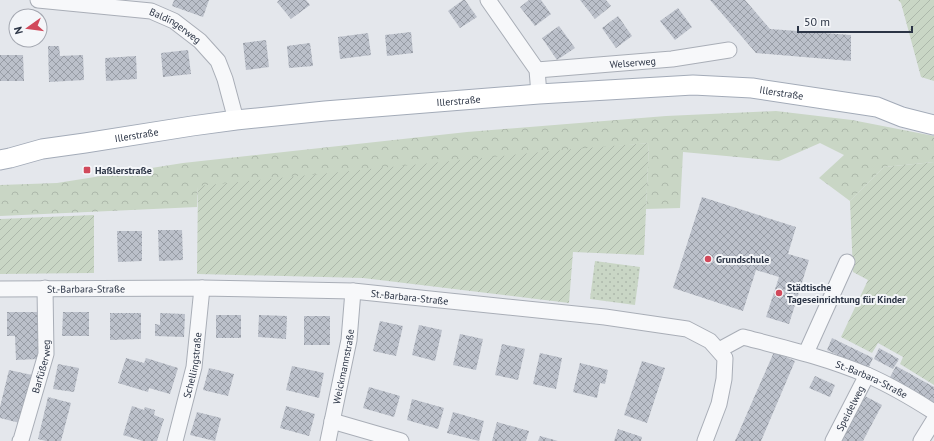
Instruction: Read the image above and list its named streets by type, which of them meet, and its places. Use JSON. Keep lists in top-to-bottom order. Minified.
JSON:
{"streets":{"main road":["Illerstraße"],"street":["Baldingerweg","Welserweg","St.-Barbara-Straße","Schellingstraße","Barfüßerweg","Weickmannstraße","Speidelweg"]},"crossings":[["Baldingerweg","Illerstraße"],["St.-Barbara-Straße","Schellingstraße"],["St.-Barbara-Straße","Barfüßerweg"],["St.-Barbara-Straße","Weickmannstraße"],["St.-Barbara-Straße","Speidelweg"]],"places":{"transit":["Haßlerstraße"],"other":["Grundschule","Städtische Tageseinrichtung für Kinder"]},"scale_bar":"50 m","north":"left"}
